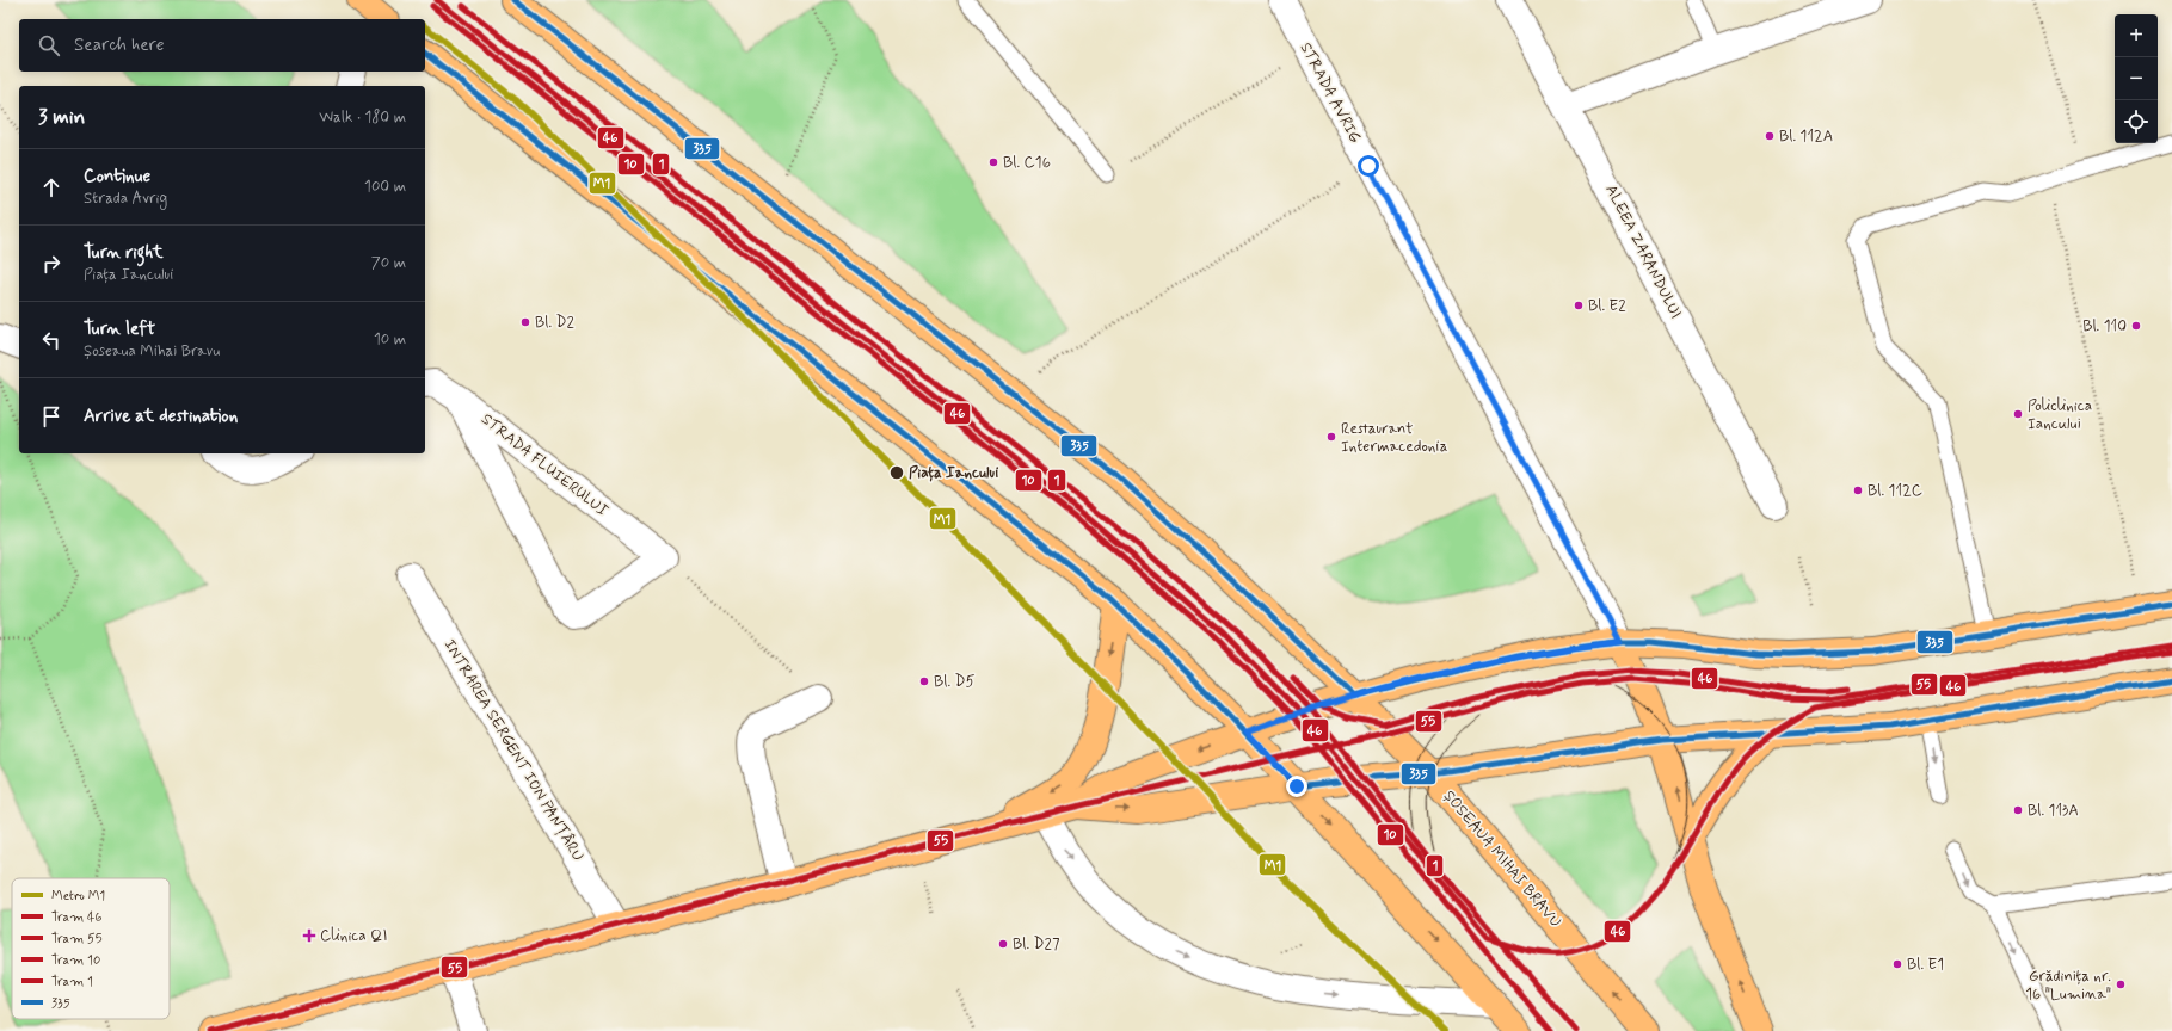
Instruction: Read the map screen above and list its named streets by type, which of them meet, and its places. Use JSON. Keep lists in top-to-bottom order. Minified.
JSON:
{"streets":{"main road":["ȘOSEAUA MIHAI BRAVU"],"street":["STRADA AVRIG","ALEEA ZARANDULUI","STRADA FLUIERULUI","INTRAREA SERGENT ION PANȚÂRU"]},"places":{"other":["Bl. 112A","Bl. C16","Bl. E2","Bl. D2","Bl. 110","Policlinica Iancului","Restaurant Intermacedonia","Piața Iancului","Bl. 112C","Bl. D5","Bl. 113A","Bl. D27","Bl. E1","Grădinița nr. 16 \"Lumina\""],"health":["Clinica QI"]},"lines":["tram line 46","transit line 335","tram line 10","tram line 1","metro line M1","tram line 55"],"legend":["Metro M1","Tram 46","Tram 55","Tram 10","Tram 1","335"],"page":{"map_buttons":["+","−"],"search":"Search here","heading":["3 min","Walk · 180 m"],"list":[["Continue","Strada Avrig","100 m"],["Turn right","Piața Iancului","70 m"],["Turn left","Șoseaua Mihai Bravu","10 m"],"Arrive at destination"]}}
